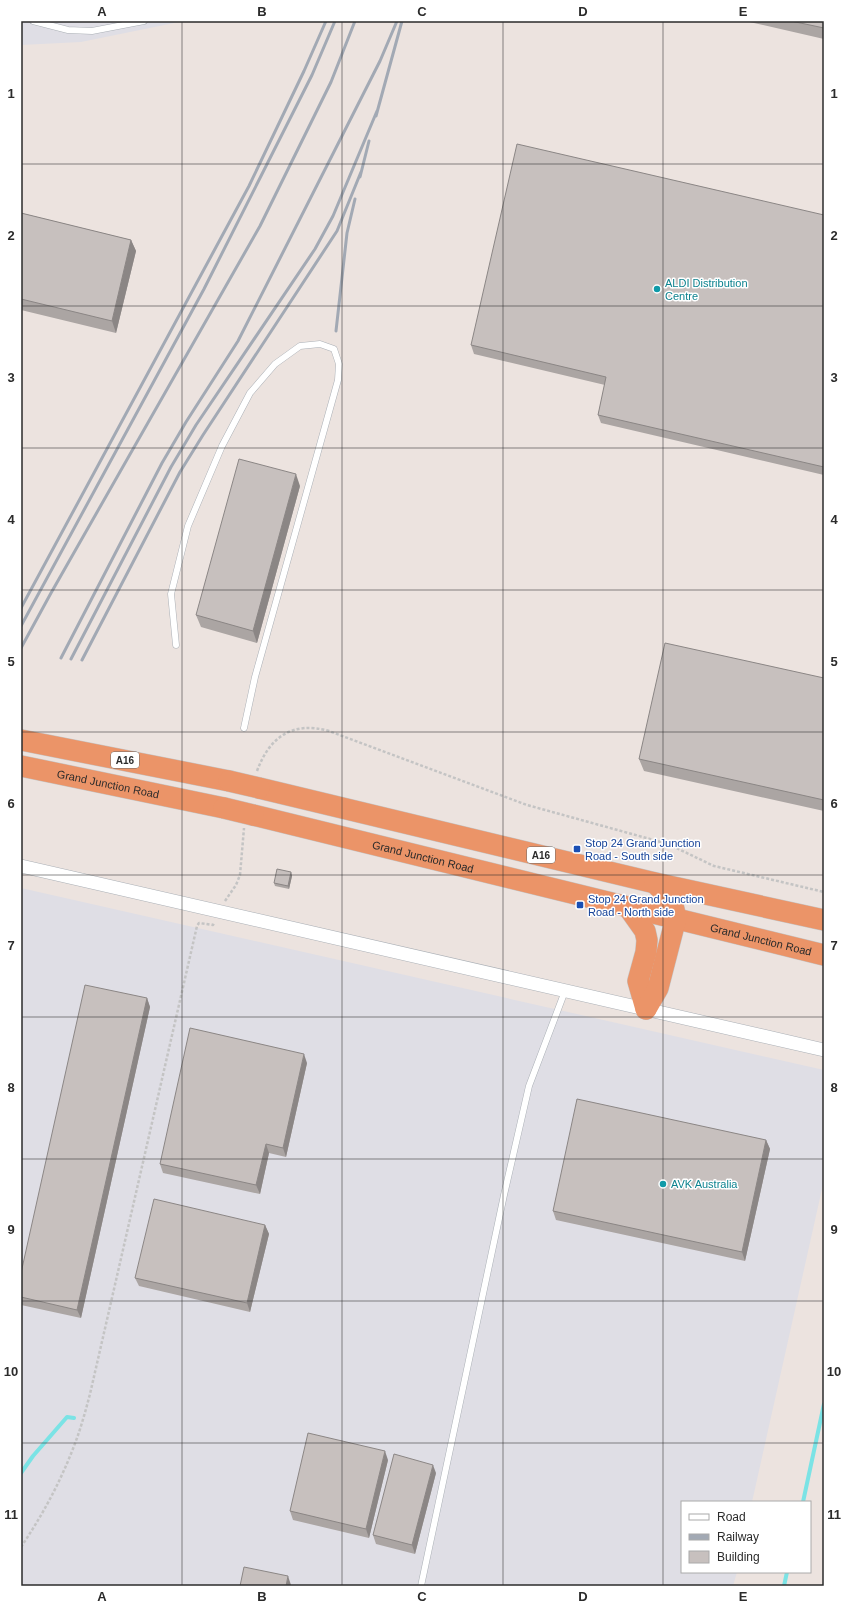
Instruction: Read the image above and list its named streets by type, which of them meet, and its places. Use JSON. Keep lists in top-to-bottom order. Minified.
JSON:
{"streets":{"highway":["A16","Grand Junction Road"]},"places":{"other":["ALDI Distribution Centre","AVK Australia"],"transit":["Stop 24 Grand Junction Road - South side","Stop 24 Grand Junction Road - North side"]},"legend":["Road","Railway","Building"],"grid":{"columns":["A","B","C","D","E"],"rows":["1","2","3","4","5","6","7","8","9","10","11"]}}
